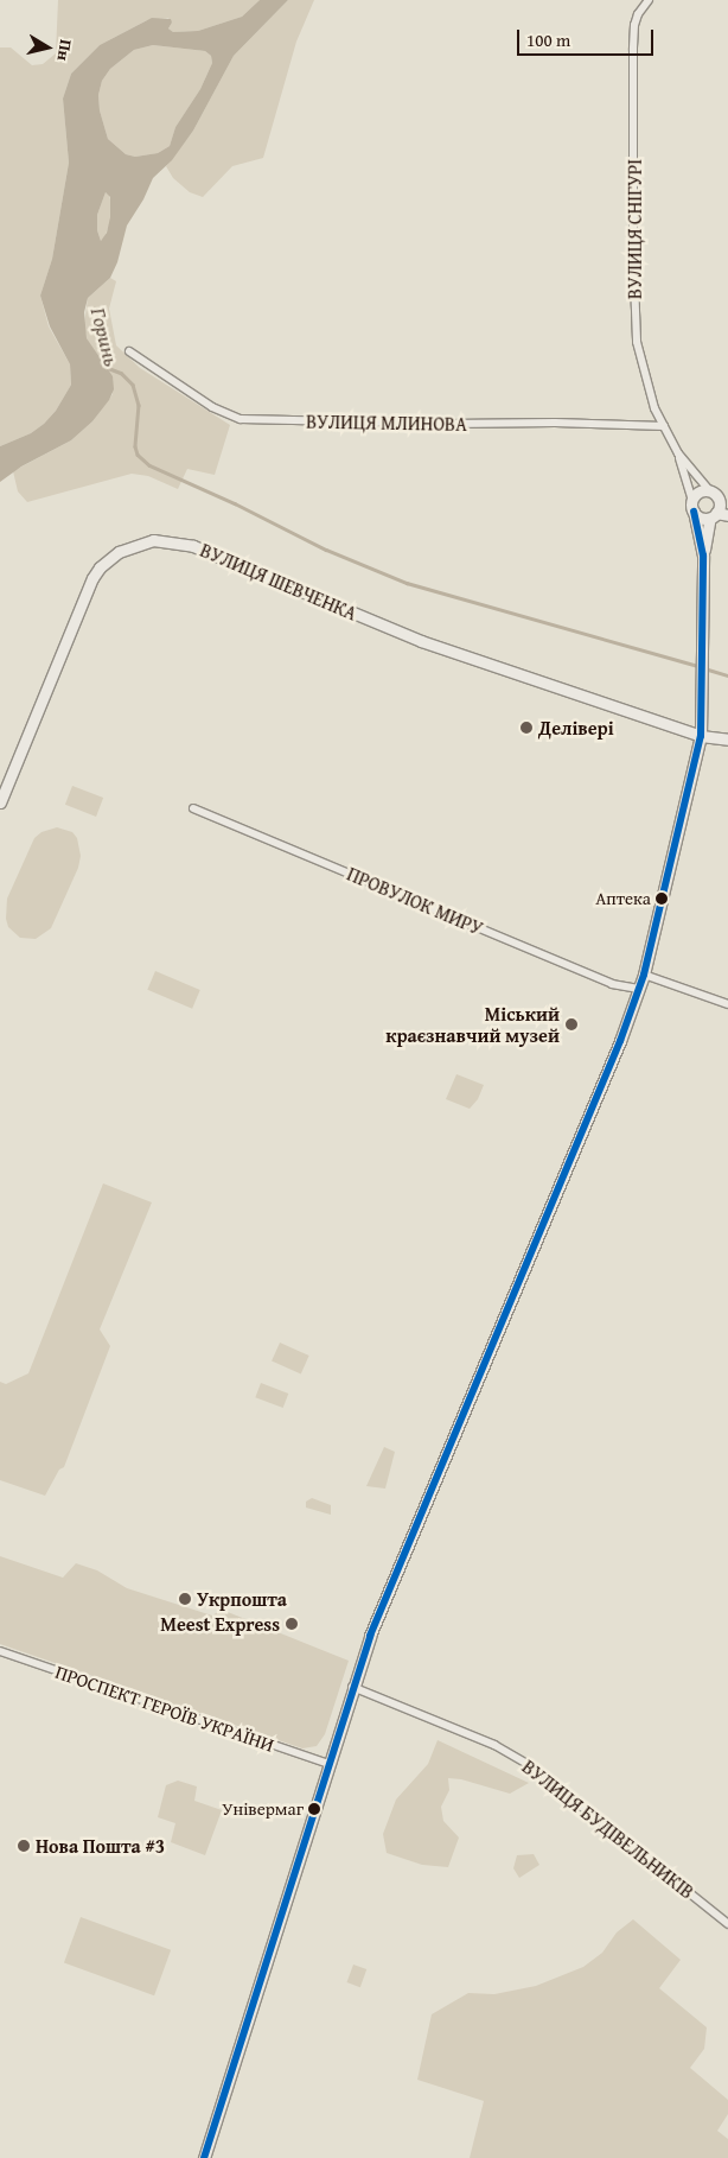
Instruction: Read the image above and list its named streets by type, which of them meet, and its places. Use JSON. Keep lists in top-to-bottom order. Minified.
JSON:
{"streets":{"main road":["ВУЛИЦЯ ШЕВЧЕНКА"],"street":["ВУЛИЦЯ СНІГУРІ","ВУЛИЦЯ МЛИНОВА","ПРОВУЛОК МИРУ","ПРОСПЕКТ ГЕРОЇВ УКРАЇНИ","ВУЛИЦЯ БУДІВЕЛЬНИКІВ"]},"crossings":[["ВУЛИЦЯ СНІГУРІ","ВУЛИЦЯ МЛИНОВА"]],"water":["Горинь"],"places":["Делівері","Аптека","Міський краєзнавчий музей","Укрпошта","Meest Express","Універмаг","Нова Пошта #3"],"scale_bar":"100 m","north":"right"}
